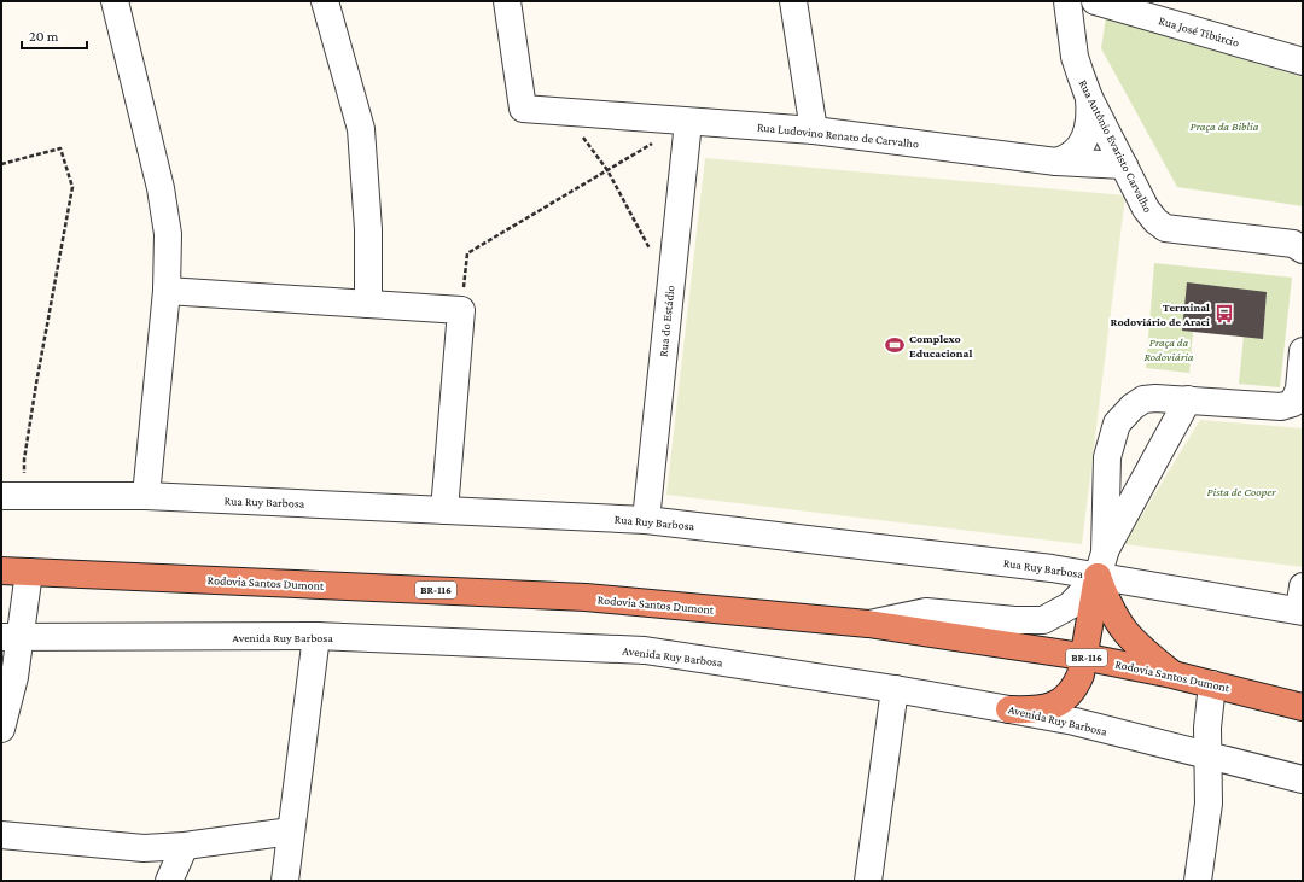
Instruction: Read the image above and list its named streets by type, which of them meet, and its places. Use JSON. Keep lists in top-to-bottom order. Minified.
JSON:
{"streets":{"highway":["Rodovia Santos Dumont","BR-116"],"street":["Rua José Tibúrcio","Rua Ludovino Renato de Carvalho","Rua Antônio Evaristo Carvalho","Rua do Estádio","Rua Ruy Barbosa","Avenida Ruy Barbosa"]},"crossings":[["Rua Ludovino Renato de Carvalho","Rua Antônio Evaristo Carvalho"],["Rua Ludovino Renato de Carvalho","Rua do Estádio"],["Rua do Estádio","Rua Ruy Barbosa"]],"parks":["Praça da Biblia","Praça da Rodoviária","Pista de Cooper"],"places":{"bus stop":["Terminal Rodoviário de Araci"],"sports":["Complexo Educacional"]},"scale_bar":"20 m"}
